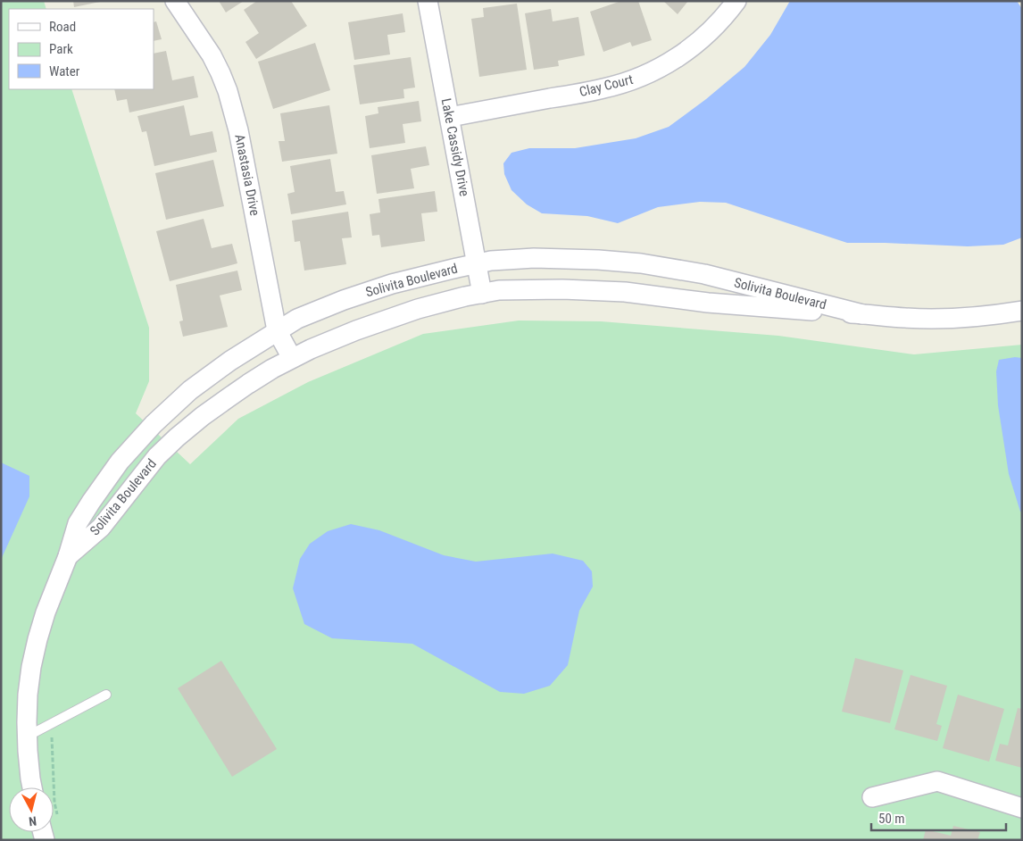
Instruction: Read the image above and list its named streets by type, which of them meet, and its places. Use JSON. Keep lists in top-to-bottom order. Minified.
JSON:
{"streets":{"street":["Clay Court","Lake Cassidy Drive","Anastasia Drive","Solivita Boulevard"]},"crossings":[["Clay Court","Lake Cassidy Drive"],["Lake Cassidy Drive","Solivita Boulevard"],["Anastasia Drive","Solivita Boulevard"]],"legend":["Road","Park","Water"],"scale_bar":"50 m","north":"bottom"}
